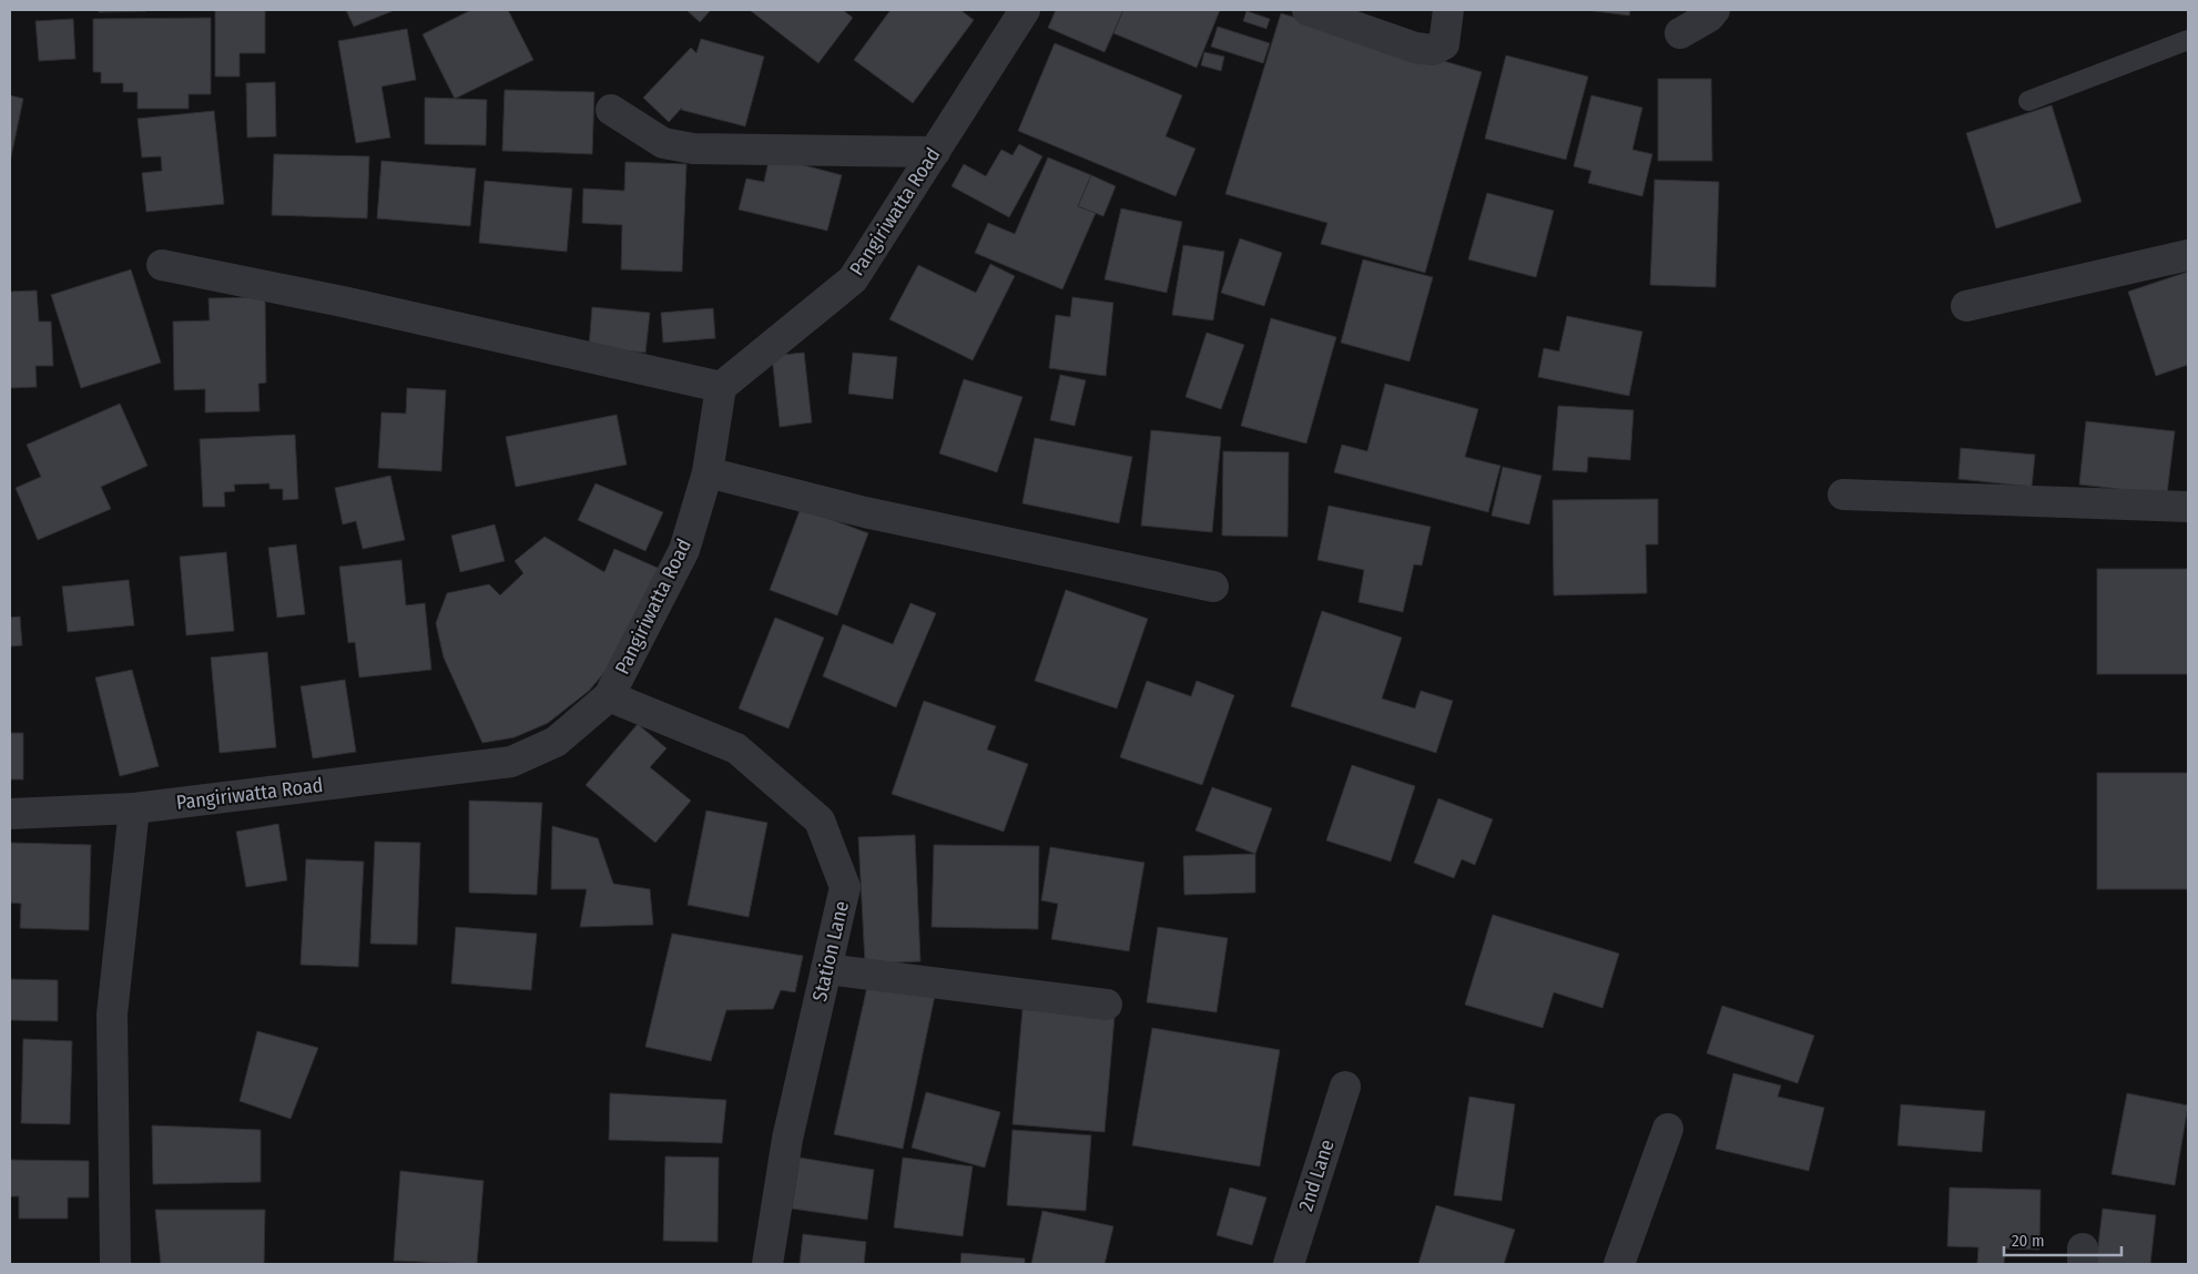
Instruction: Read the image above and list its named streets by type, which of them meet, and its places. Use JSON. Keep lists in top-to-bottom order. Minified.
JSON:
{"streets":{"street":["Pangiriwatta Road","Station Lane","2nd Lane"]},"crossings":[["Pangiriwatta Road","Station Lane"]],"scale_bar":"20 m"}
